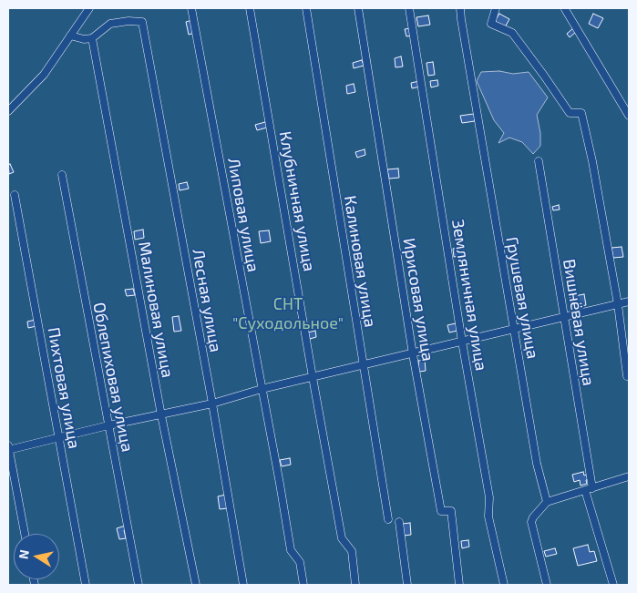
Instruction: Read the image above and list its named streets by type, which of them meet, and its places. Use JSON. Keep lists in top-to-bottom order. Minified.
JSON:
{"streets":{"street":["Клубничная улица","Липовая улица","Калиновая улица","Земляничная улица","Грушевая улица","Ирисовая улица","Лесная улица","Малиновая улица","Вишнёвая улица","Облепиховая улица","Пихтовая улица"]},"crossings":[["Лесная улица","Малиновая улица"]],"parks":["СНТ \"Суходольное\""],"north":"left"}
